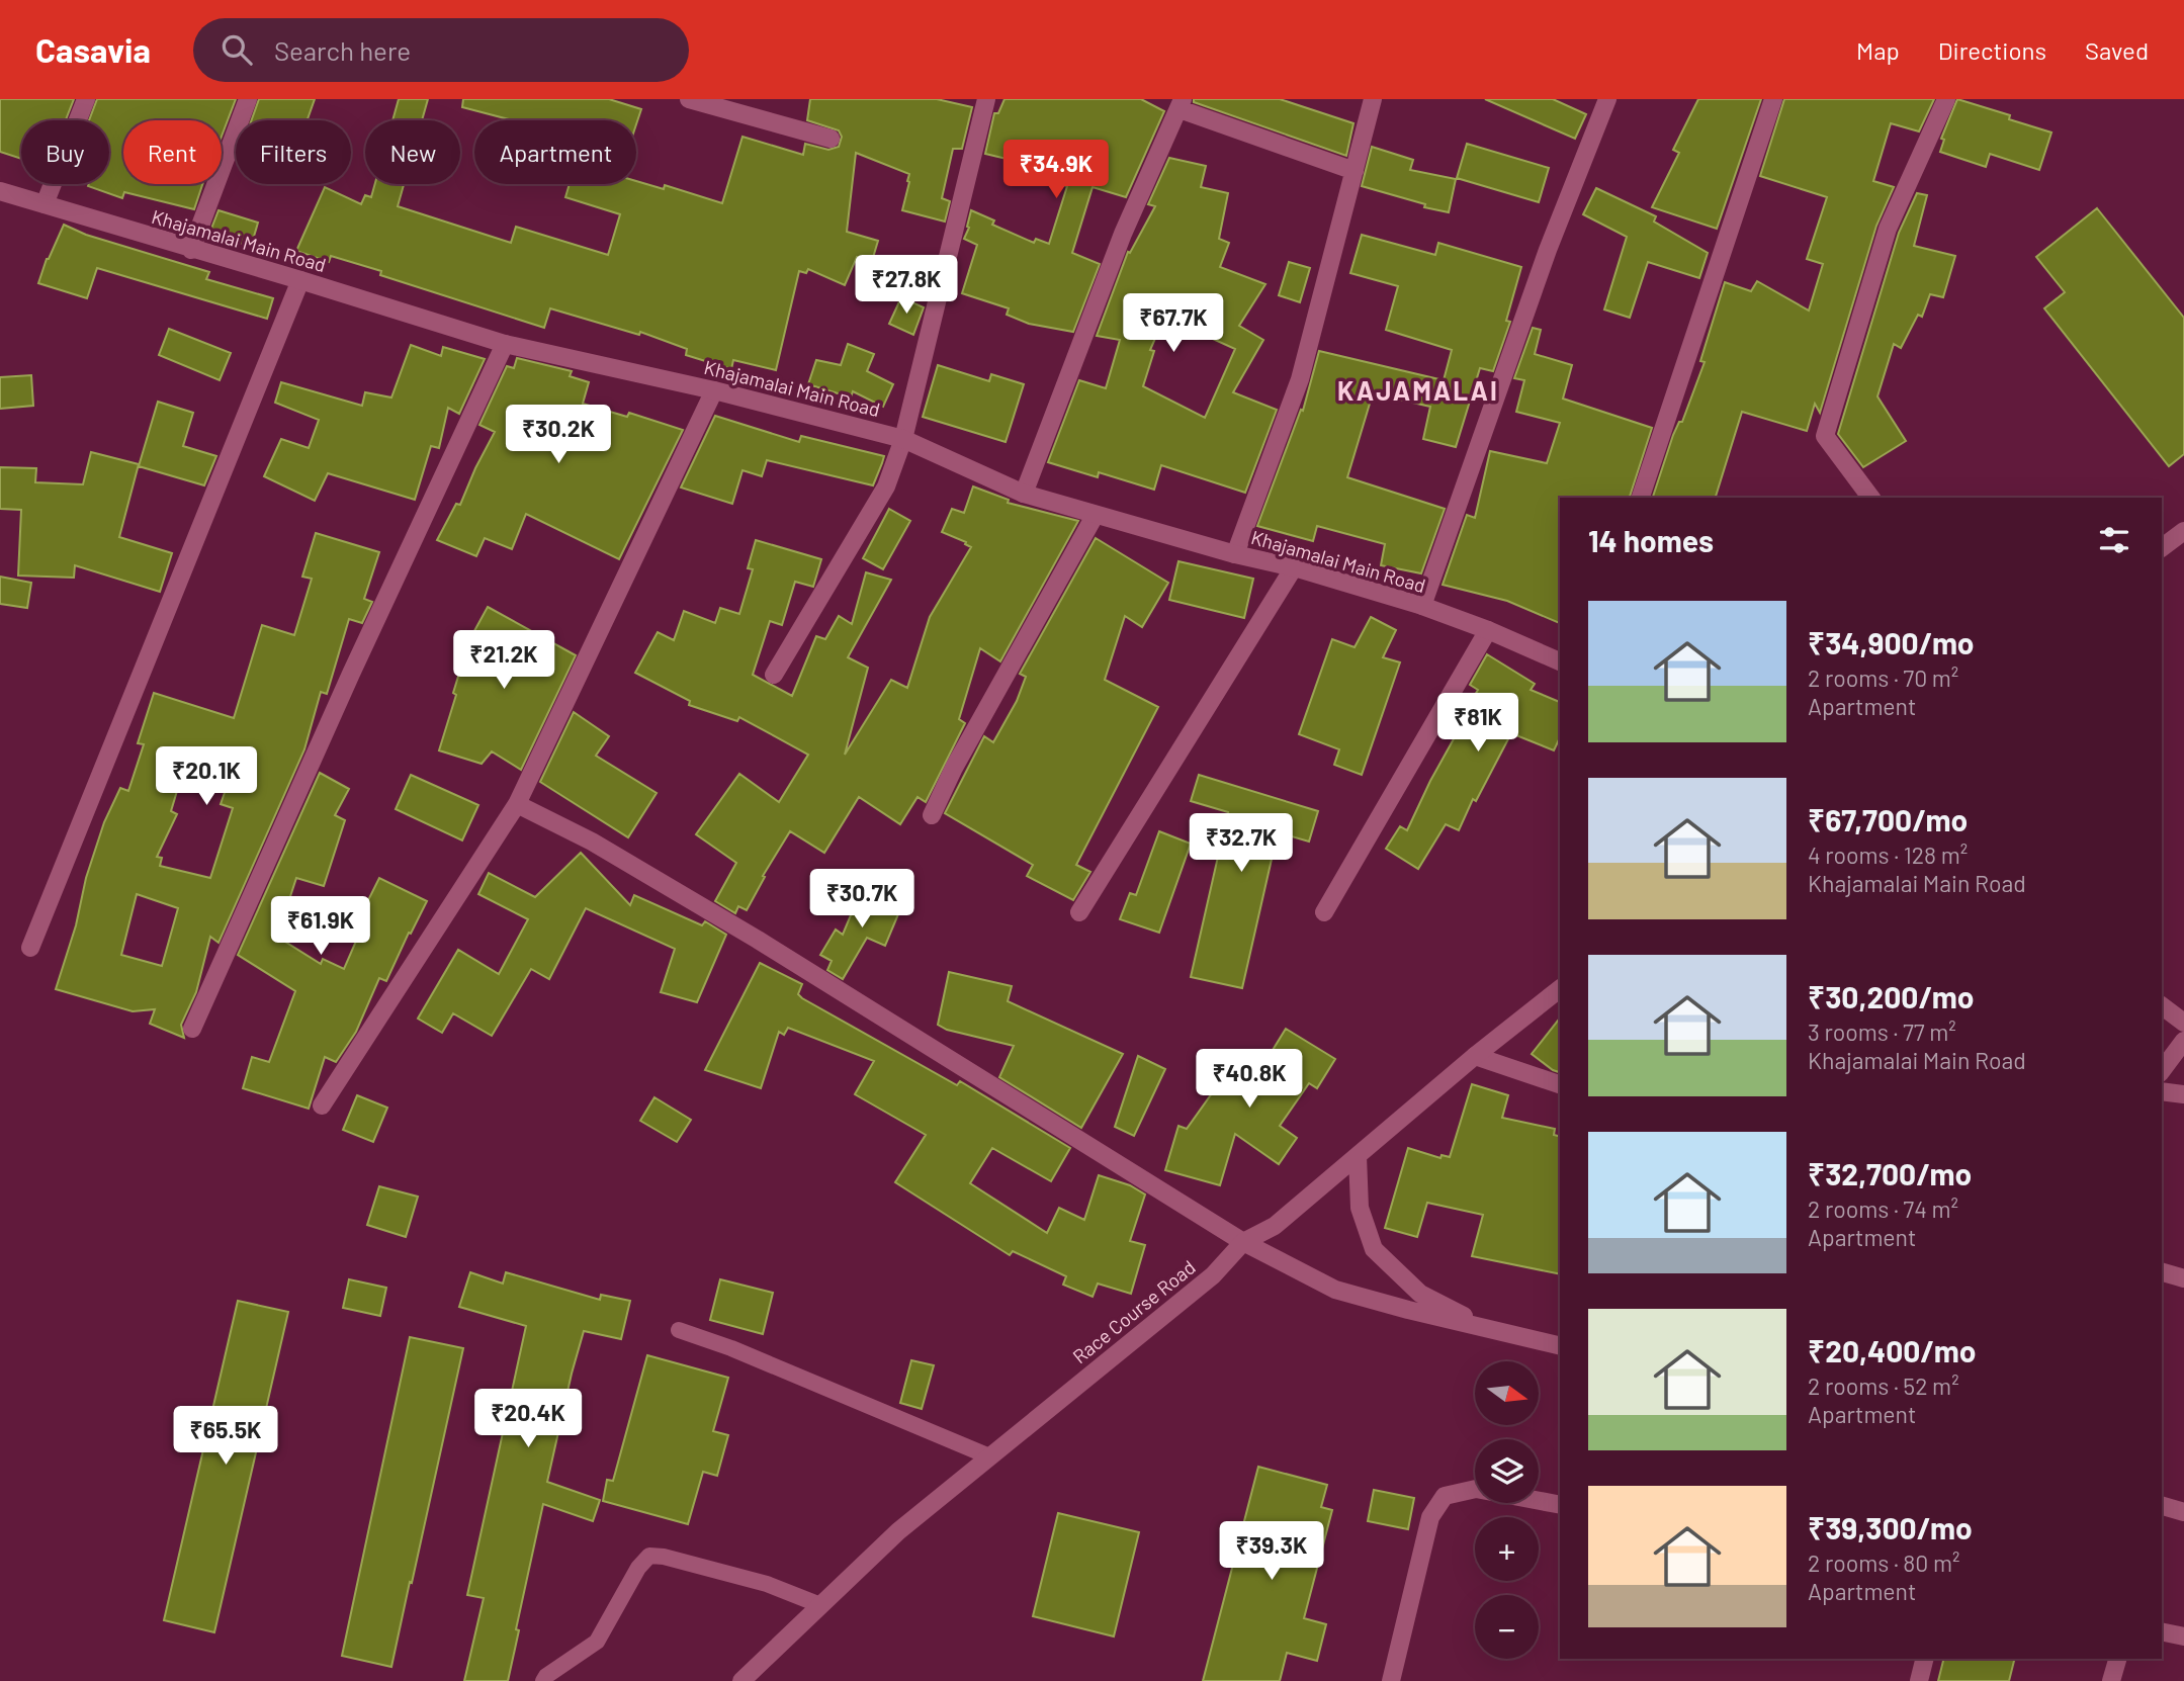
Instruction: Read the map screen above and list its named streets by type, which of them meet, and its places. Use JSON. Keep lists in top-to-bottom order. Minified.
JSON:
{"streets":{"street":["Khajamalai Main Road","Race Course Road"]},"districts":["KAJAMALAI"],"north":"right","page":{"header":"Casavia","search":"Search here","nav":["Map","Directions","Saved"],"chip":["Buy","Rent","Filters","New","Apartment"],"price":["₹34.9K","₹27.8K","₹67.7K","₹30.2K","₹21.2K","₹81K","₹20.1K","₹32.7K","₹30.7K","₹61.9K","₹40.8K","₹20.4K","₹65.5K","₹39.3K"],"heading":"14 homes","list":[{"name":"₹34,900/mo","note":"2 rooms · 70 m² · Apartment"},{"name":"₹67,700/mo","note":"4 rooms · 128 m² · Khajamalai Main Road"},{"name":"₹30,200/mo","note":"3 rooms · 77 m² · Khajamalai Main Road"},{"name":"₹32,700/mo","note":"2 rooms · 74 m² · Apartment"},{"name":"₹20,400/mo","note":"2 rooms · 52 m² · Apartment"},{"name":"₹39,300/mo","note":"2 rooms · 80 m² · Apartment"}],"map_buttons":["+","−"]}}
